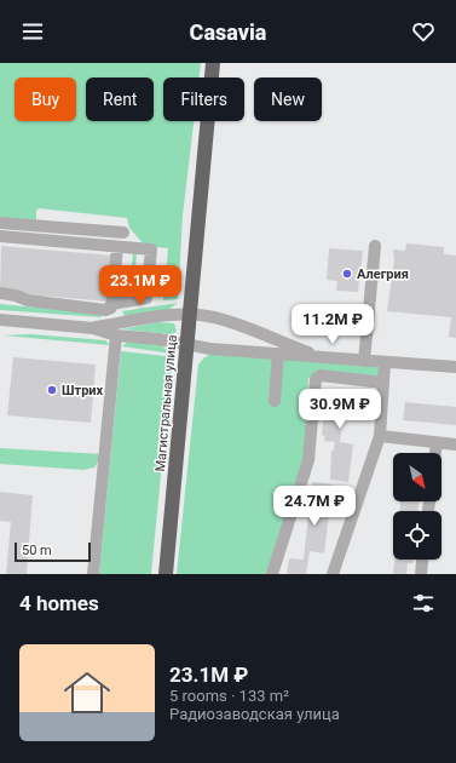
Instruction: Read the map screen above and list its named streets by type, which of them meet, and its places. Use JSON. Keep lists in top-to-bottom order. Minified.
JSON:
{"streets":{"highway":["Магистральная улица"]},"places":["Алегрия","Штрих"],"scale_bar":"50 m","north":"bottom right","page":{"header":"Casavia","chip":["Buy","Rent","Filters","New"],"price":["23.1M ₽","11.2M ₽","30.9M ₽","24.7M ₽"],"scale":"50 m","heading":"4 homes","list":[{"name":"23.1M ₽","note":"5 rooms · 133 m² · Радиозаводская улица"}]}}
